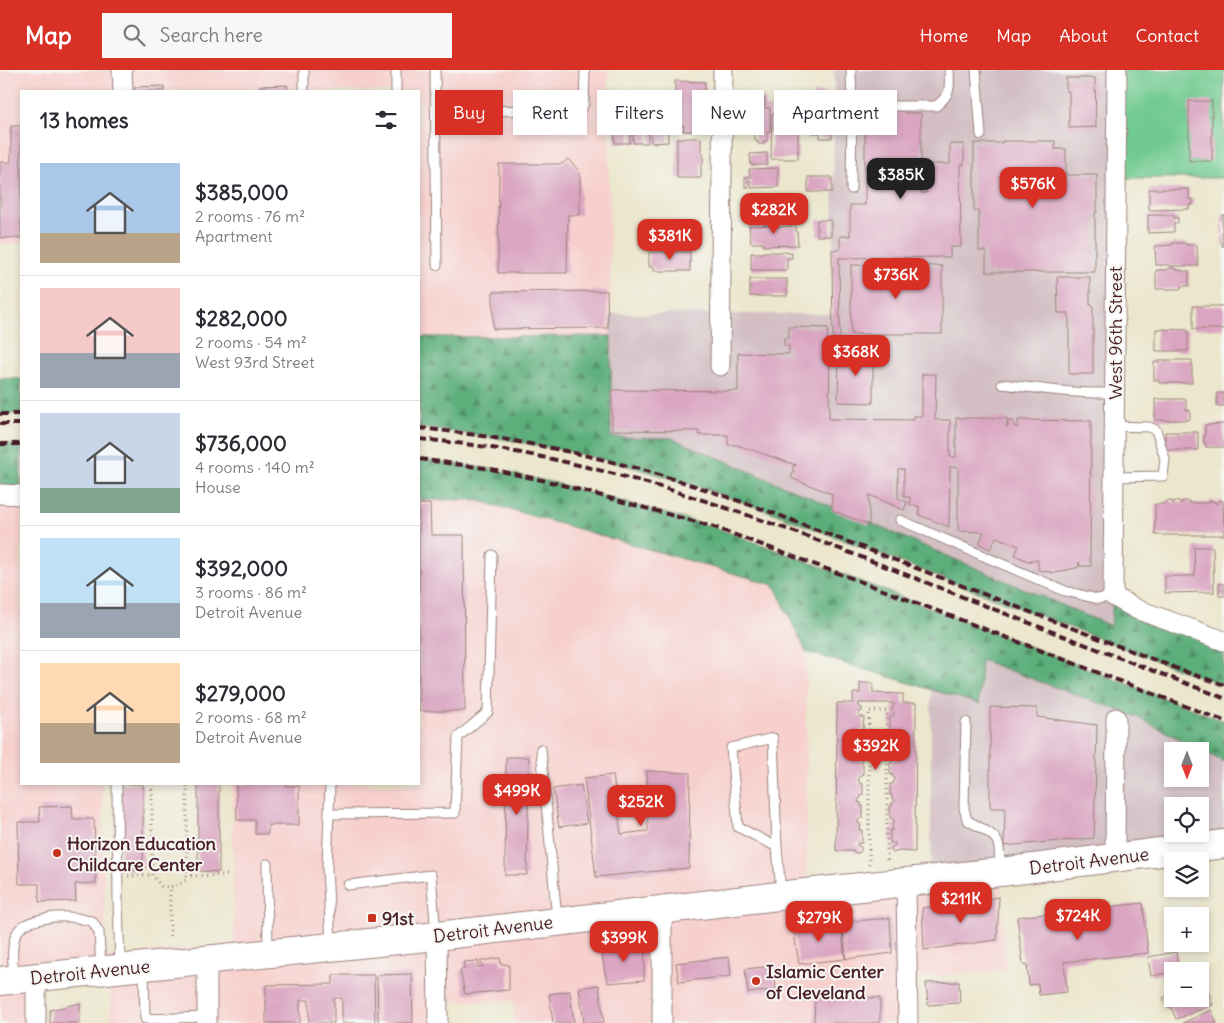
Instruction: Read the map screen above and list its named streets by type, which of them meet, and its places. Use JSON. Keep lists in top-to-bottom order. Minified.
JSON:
{"streets":{"main road":["Detroit Avenue"],"street":["West 96th Street"]},"places":{"other":["Horizon Education Childcare Center","Islamic Center of Cleveland"],"transit":["91st"]},"north":"bottom","page":{"header":"Map","search":"Search here","nav":["Home","Map","About","Contact"],"chip":["Buy","Rent","Filters","New","Apartment"],"heading":"13 homes","list":[{"name":"$385,000","note":"2 rooms · 76 m² · Apartment"},{"name":"$282,000","note":"2 rooms · 54 m² · West 93rd Street"},{"name":"$736,000","note":"4 rooms · 140 m² · House"},{"name":"$392,000","note":"3 rooms · 86 m² · Detroit Avenue"},{"name":"$279,000","note":"2 rooms · 68 m² · Detroit Avenue"}],"price":["$385K","$576K","$282K","$381K","$736K","$368K","$392K","$499K","$252K","$211K","$724K","$279K","$399K"],"map_buttons":["+","−"]}}
